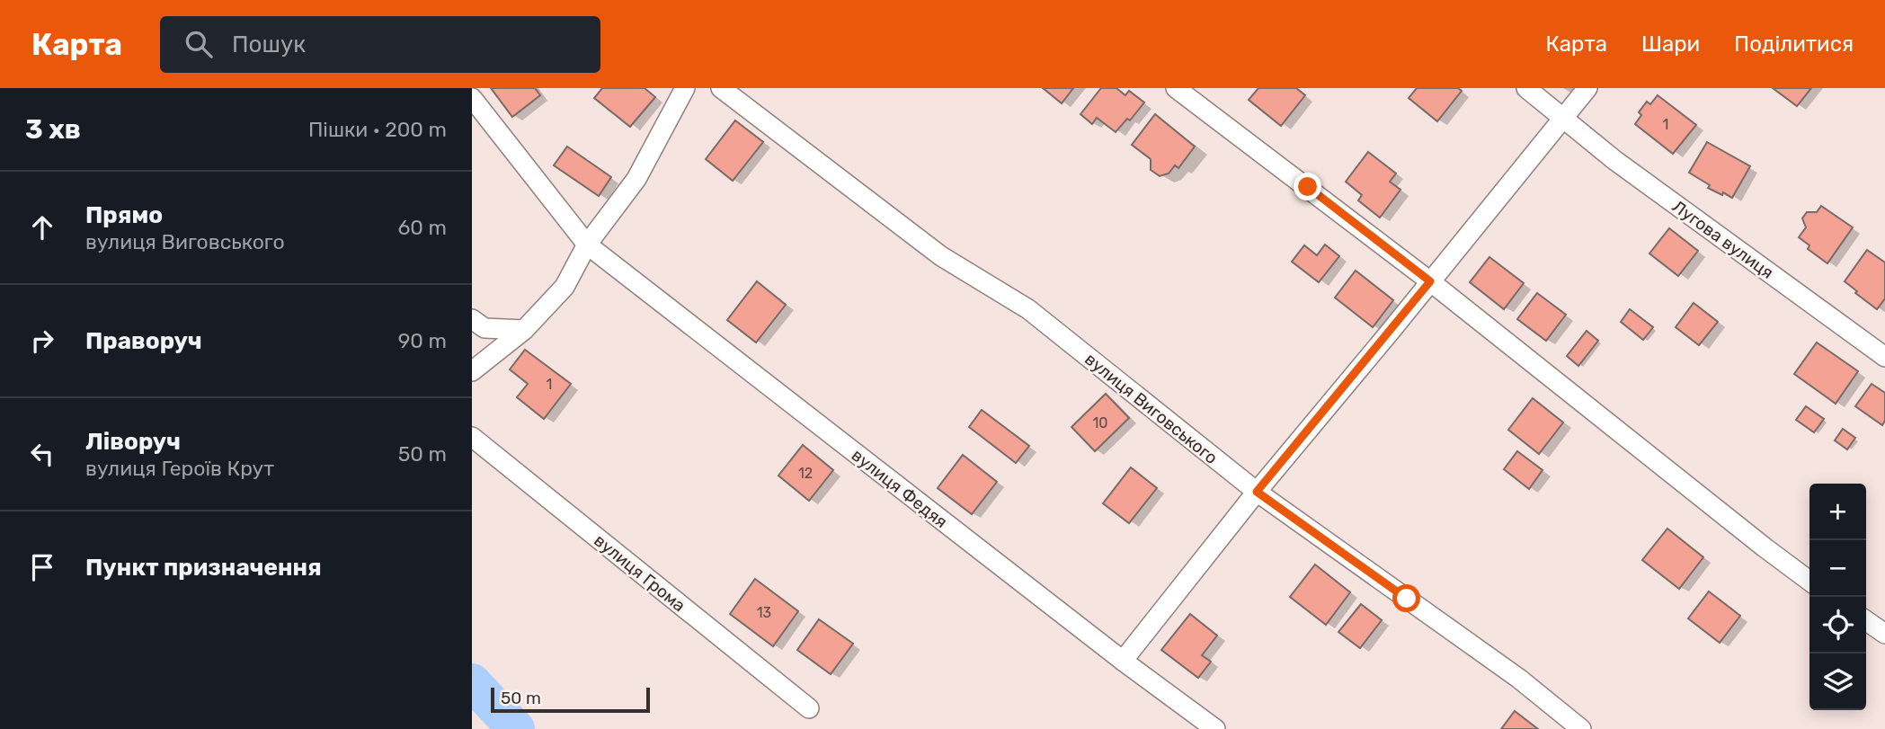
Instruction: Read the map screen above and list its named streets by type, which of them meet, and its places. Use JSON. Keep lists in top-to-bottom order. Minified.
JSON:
{"streets":{"street":["Лугова вулиця","вулиця Виговського","вулиця Федяя","вулиця Грома"]},"house_numbers":["1","1","10","12","13"],"scale_bar":"50 m","page":{"header":"Карта","search":"Пошук","nav":["Карта","Шари","Поділитися"],"heading":["3 хв","Пішки · 200 m"],"list":[["Прямо","вулиця Виговського","60 m"],["Праворуч","90 m"],["Ліворуч","вулиця Героїв Крут","50 m"],"Пункт призначення"],"map_buttons":["+","−"],"scale":"50 m"}}
